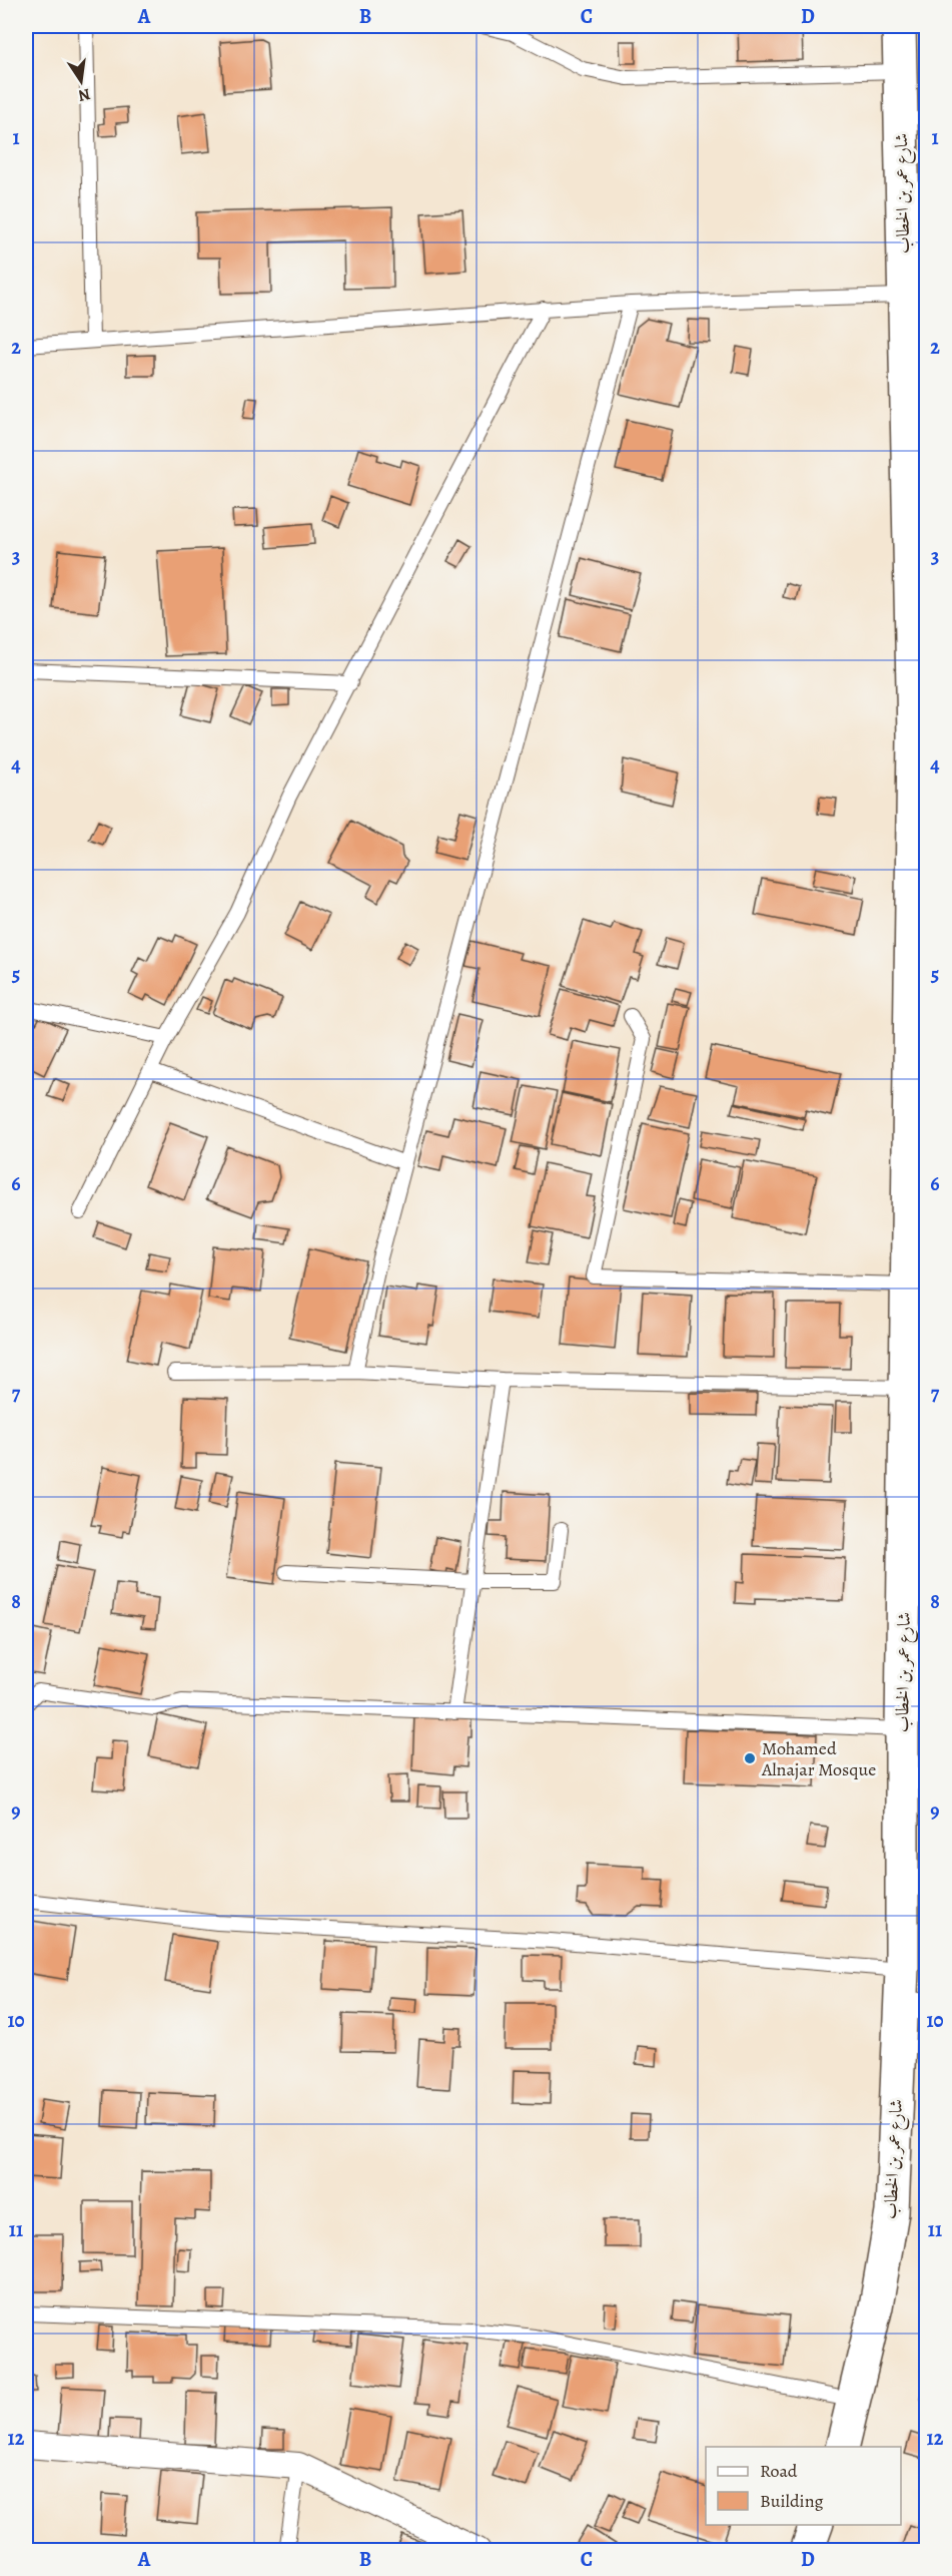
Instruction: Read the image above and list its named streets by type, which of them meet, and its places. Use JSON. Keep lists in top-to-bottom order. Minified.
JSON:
{"streets":{"main road":["شارع عمر بن الخطاب"]},"places":["Mohamed Alnajar Mosque"],"legend":["Road","Building"],"north":"bottom","grid":{"columns":["A","B","C","D"],"rows":["1","2","3","4","5","6","7","8","9","10","11","12"]}}
